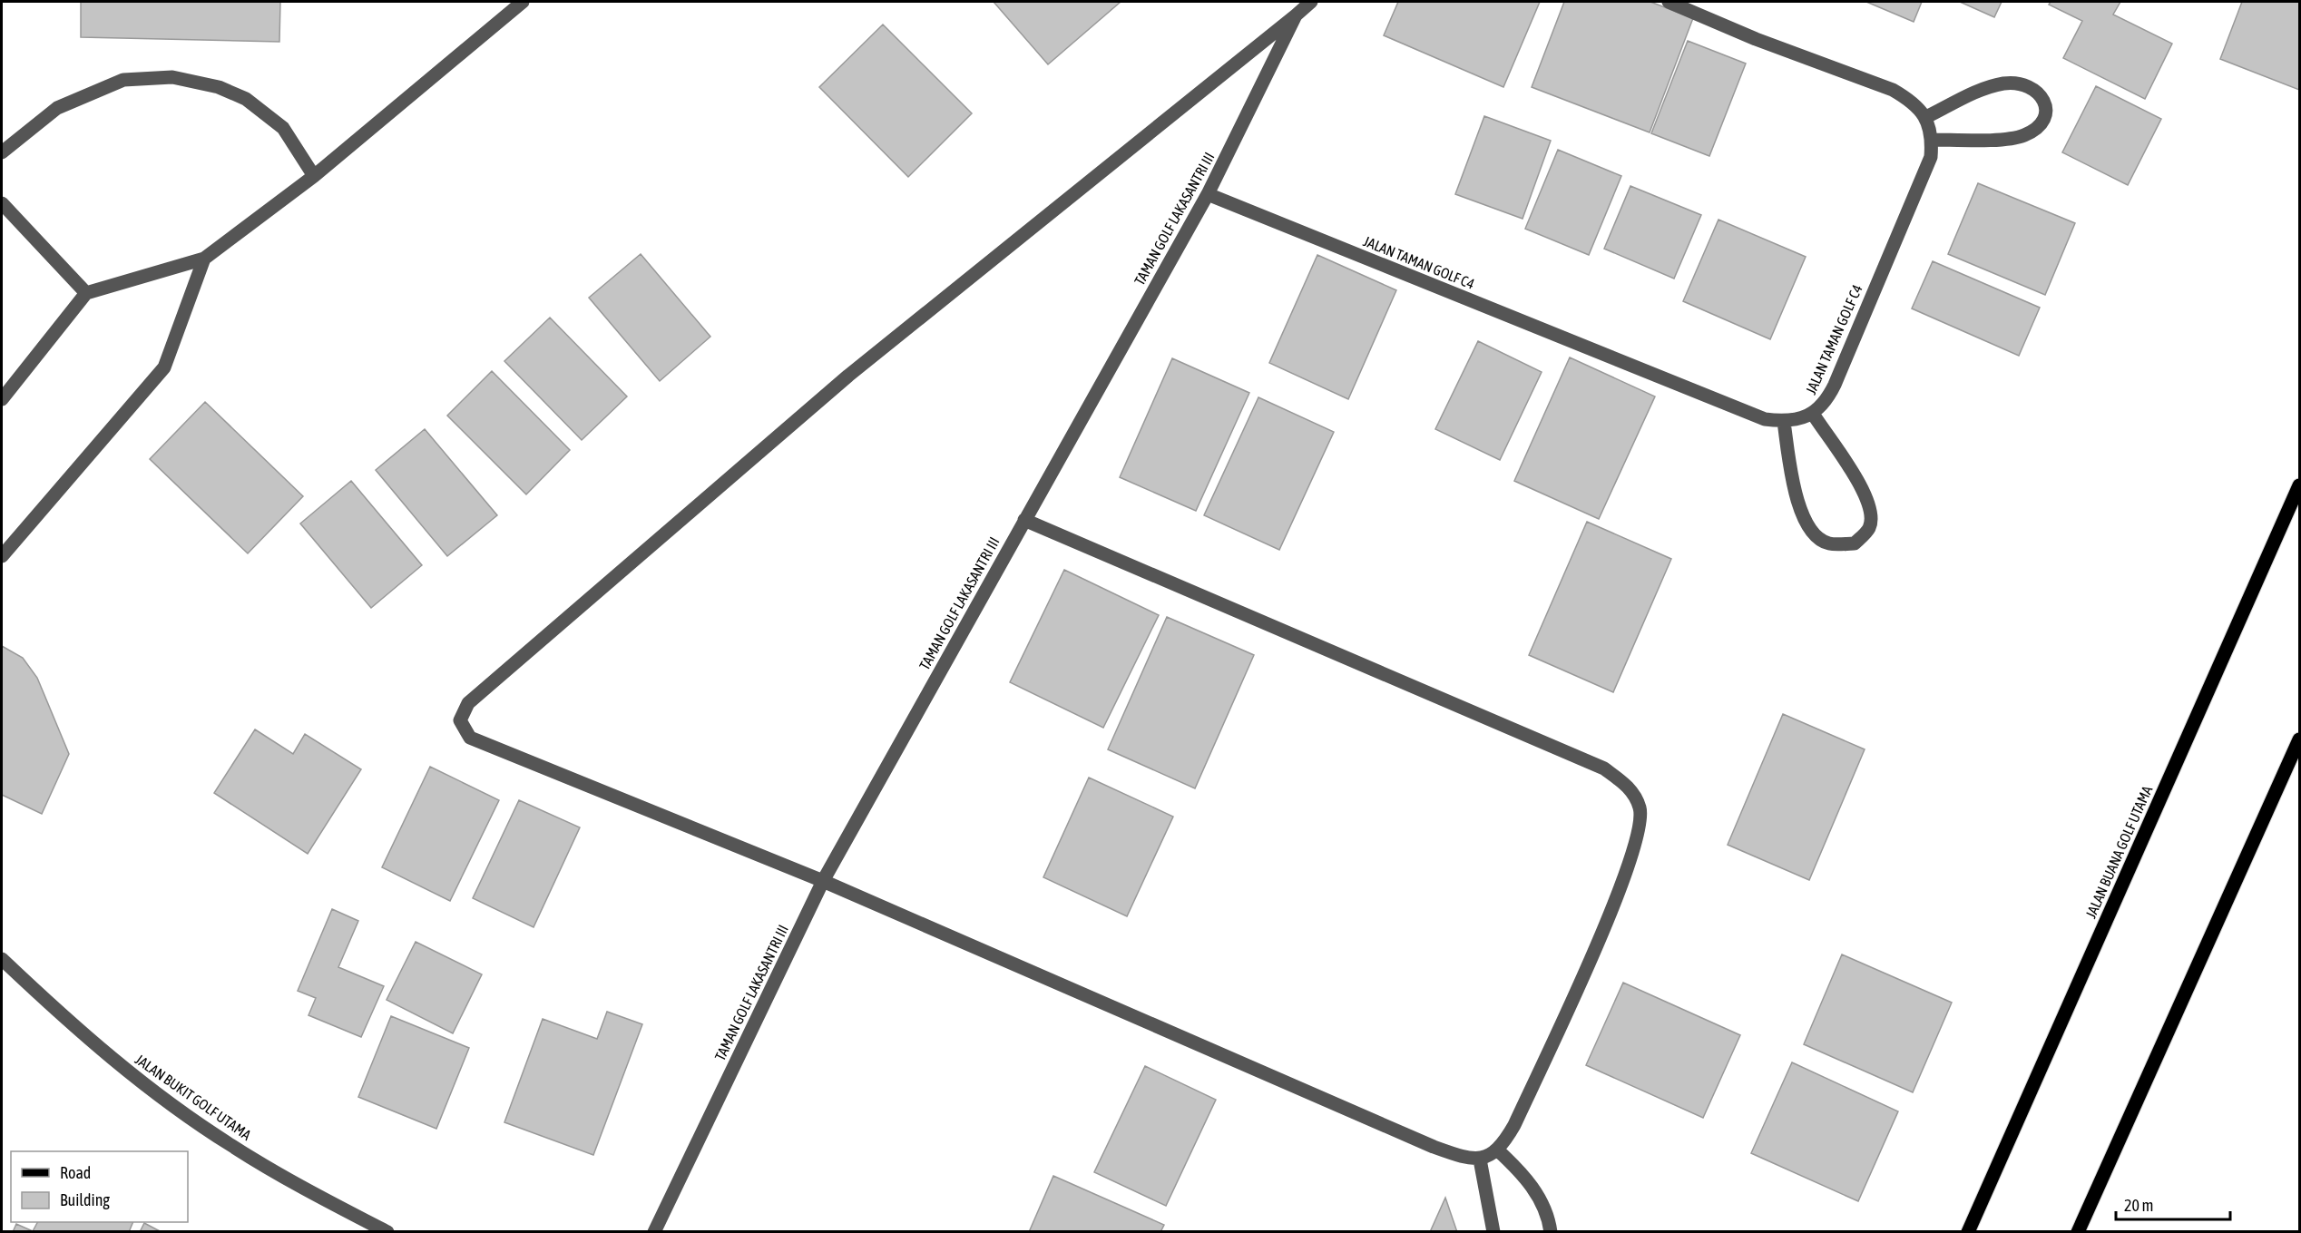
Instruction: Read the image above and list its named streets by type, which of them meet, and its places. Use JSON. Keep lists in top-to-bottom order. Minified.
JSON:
{"streets":{"main road":["JALAN BUANA GOLF UTAMA"],"street":["TAMAN GOLF LAKASANTRI III","JALAN TAMAN GOLF C4","JALAN BUKIT GOLF UTAMA"]},"crossings":[["TAMAN GOLF LAKASANTRI III","JALAN TAMAN GOLF C4"]],"legend":["Road","Building"],"scale_bar":"20 m"}
